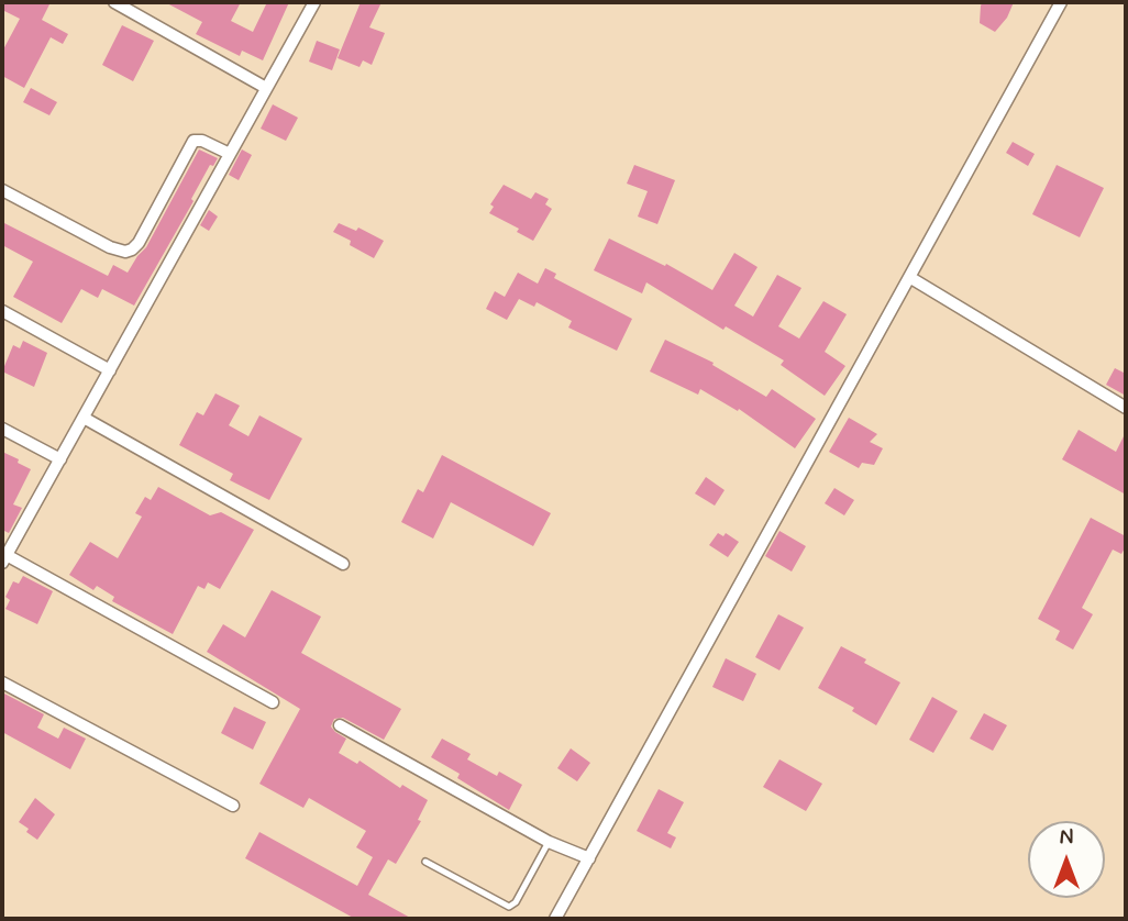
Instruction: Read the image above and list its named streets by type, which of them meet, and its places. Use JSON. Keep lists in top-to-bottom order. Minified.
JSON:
{"north":"top"}
